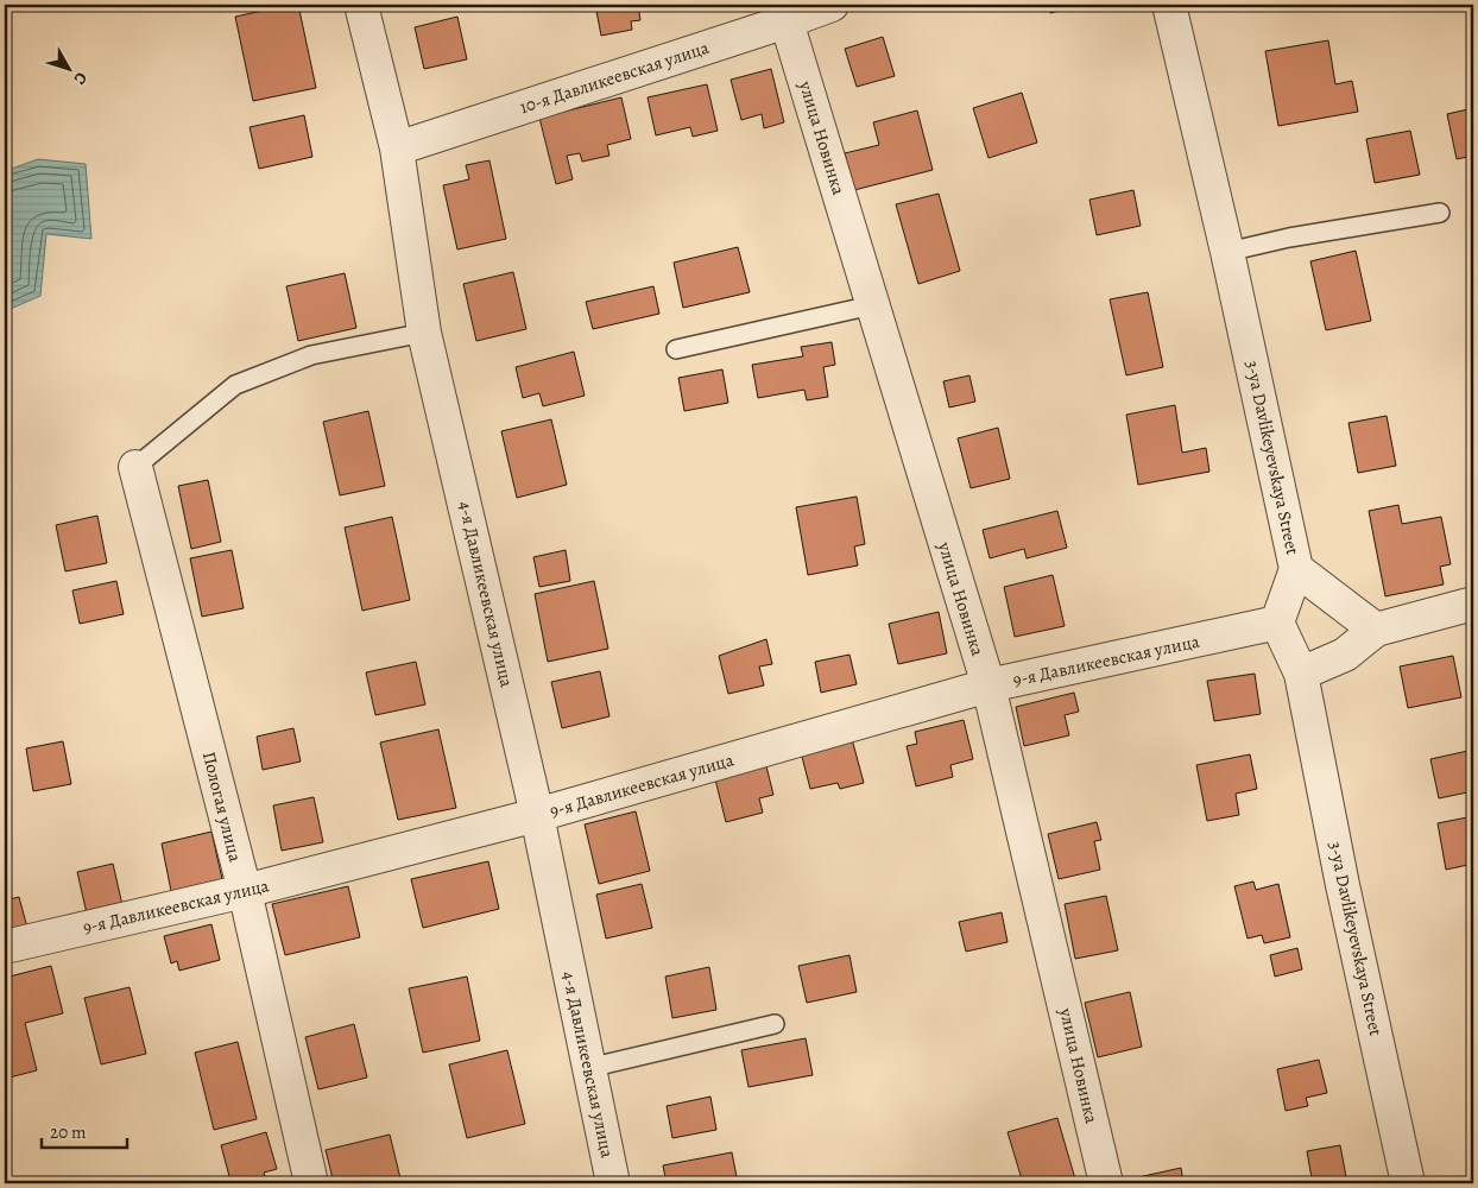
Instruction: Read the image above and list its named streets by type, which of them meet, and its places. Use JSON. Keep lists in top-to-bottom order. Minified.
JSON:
{"streets":{"street":["10-я Давликеевская улица","улица Новинка","3-ya Davlikeyevskaya Street","4-я Давликеевская улица","9-я Давликеевская улица","Пологая улица"]},"crossings":[["10-я Давликеевская улица","улица Новинка"],["10-я Давликеевская улица","4-я Давликеевская улица"],["улица Новинка","9-я Давликеевская улица"],["3-ya Davlikeyevskaya Street","9-я Давликеевская улица"],["4-я Давликеевская улица","9-я Давликеевская улица"],["9-я Давликеевская улица","Пологая улица"]],"scale_bar":"20 m","north":"bottom right"}
